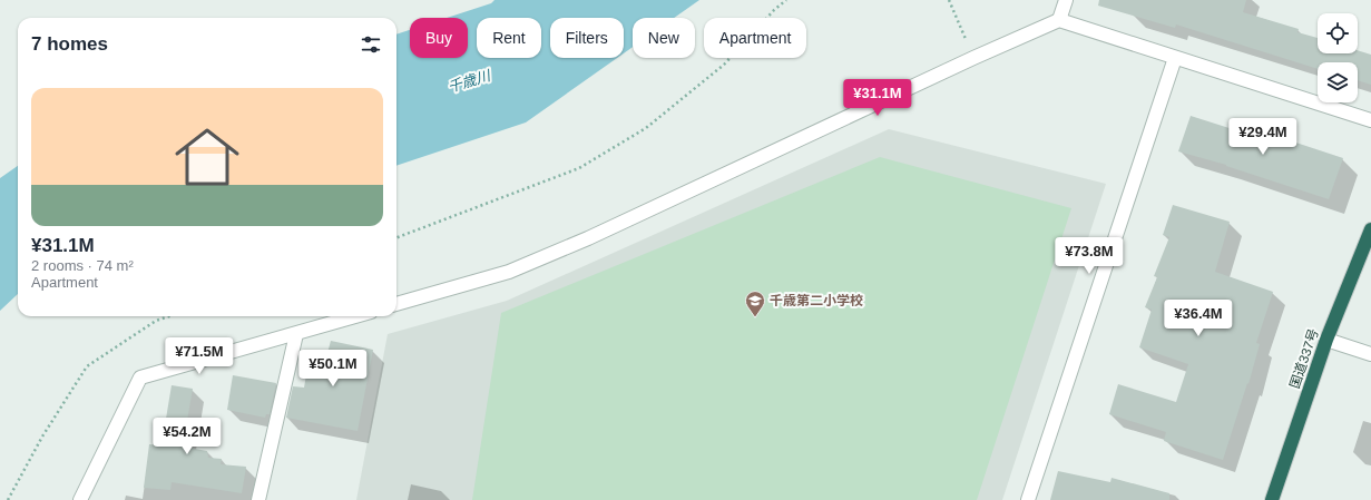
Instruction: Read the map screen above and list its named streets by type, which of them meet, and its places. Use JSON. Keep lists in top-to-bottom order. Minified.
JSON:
{"streets":{"highway":["国道337号"]},"water":["千歳川"],"places":{"school or university":["千歳第二小学校"]},"page":{"chip":["Buy","Rent","Filters","New","Apartment"],"heading":"7 homes","list":[{"name":"¥31.1M","note":"2 rooms · 74 m² · Apartment"}],"price":["¥31.1M","¥29.4M","¥73.8M","¥36.4M","¥71.5M","¥50.1M","¥54.2M"]}}
